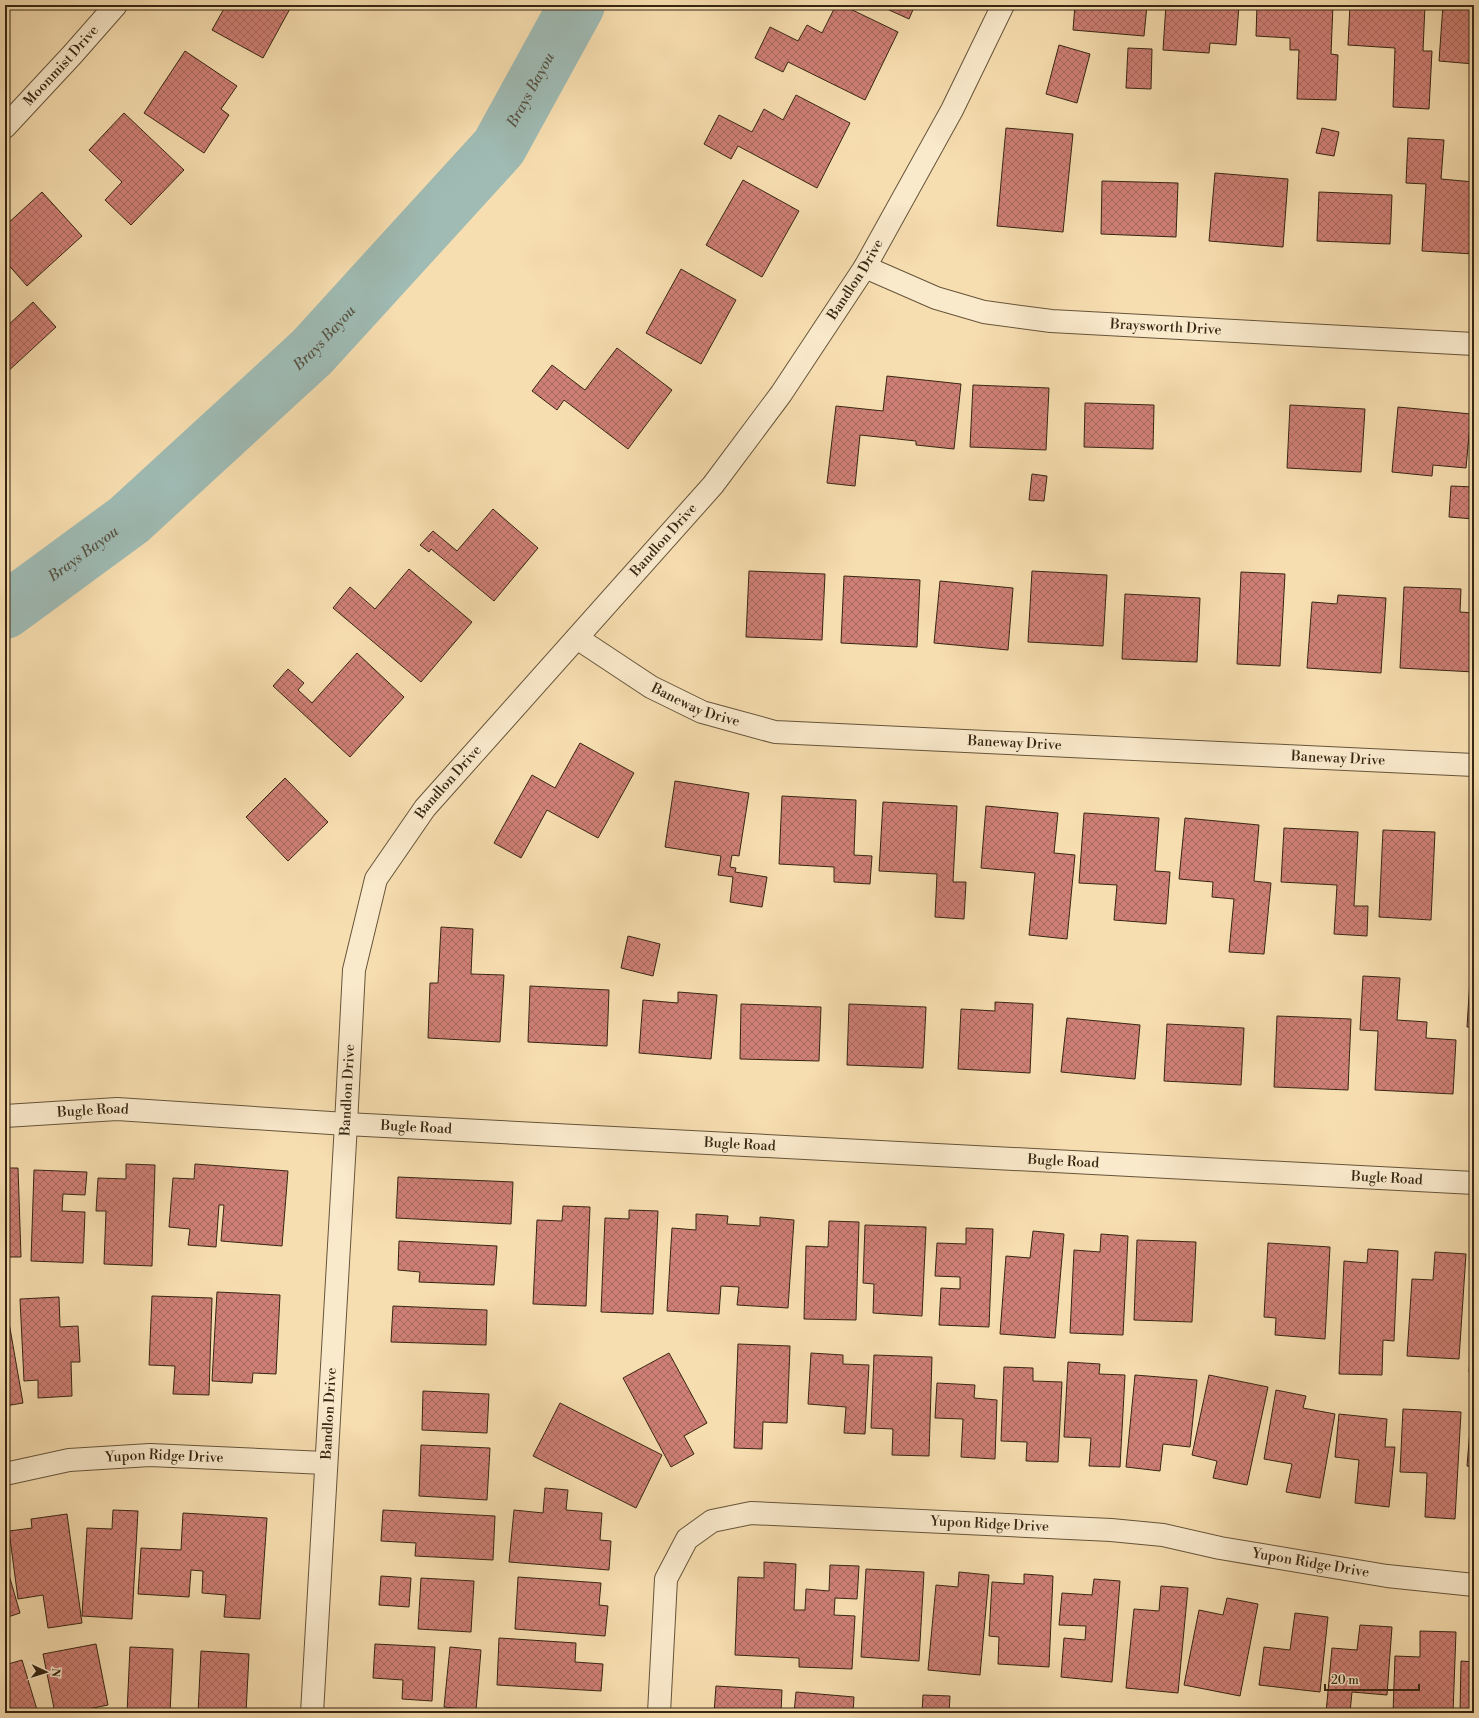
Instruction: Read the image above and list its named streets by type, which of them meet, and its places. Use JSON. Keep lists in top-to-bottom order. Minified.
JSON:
{"streets":{"street":["Moonmist Drive","Bandlon Drive","Braysworth Drive","Baneway Drive","Bugle Road","Yupon Ridge Drive"]},"crossings":[["Bandlon Drive","Braysworth Drive"],["Bandlon Drive","Baneway Drive"],["Bandlon Drive","Bugle Road"],["Bandlon Drive","Yupon Ridge Drive"]],"water":["Brays Bayou"],"scale_bar":"20 m","north":"right"}
